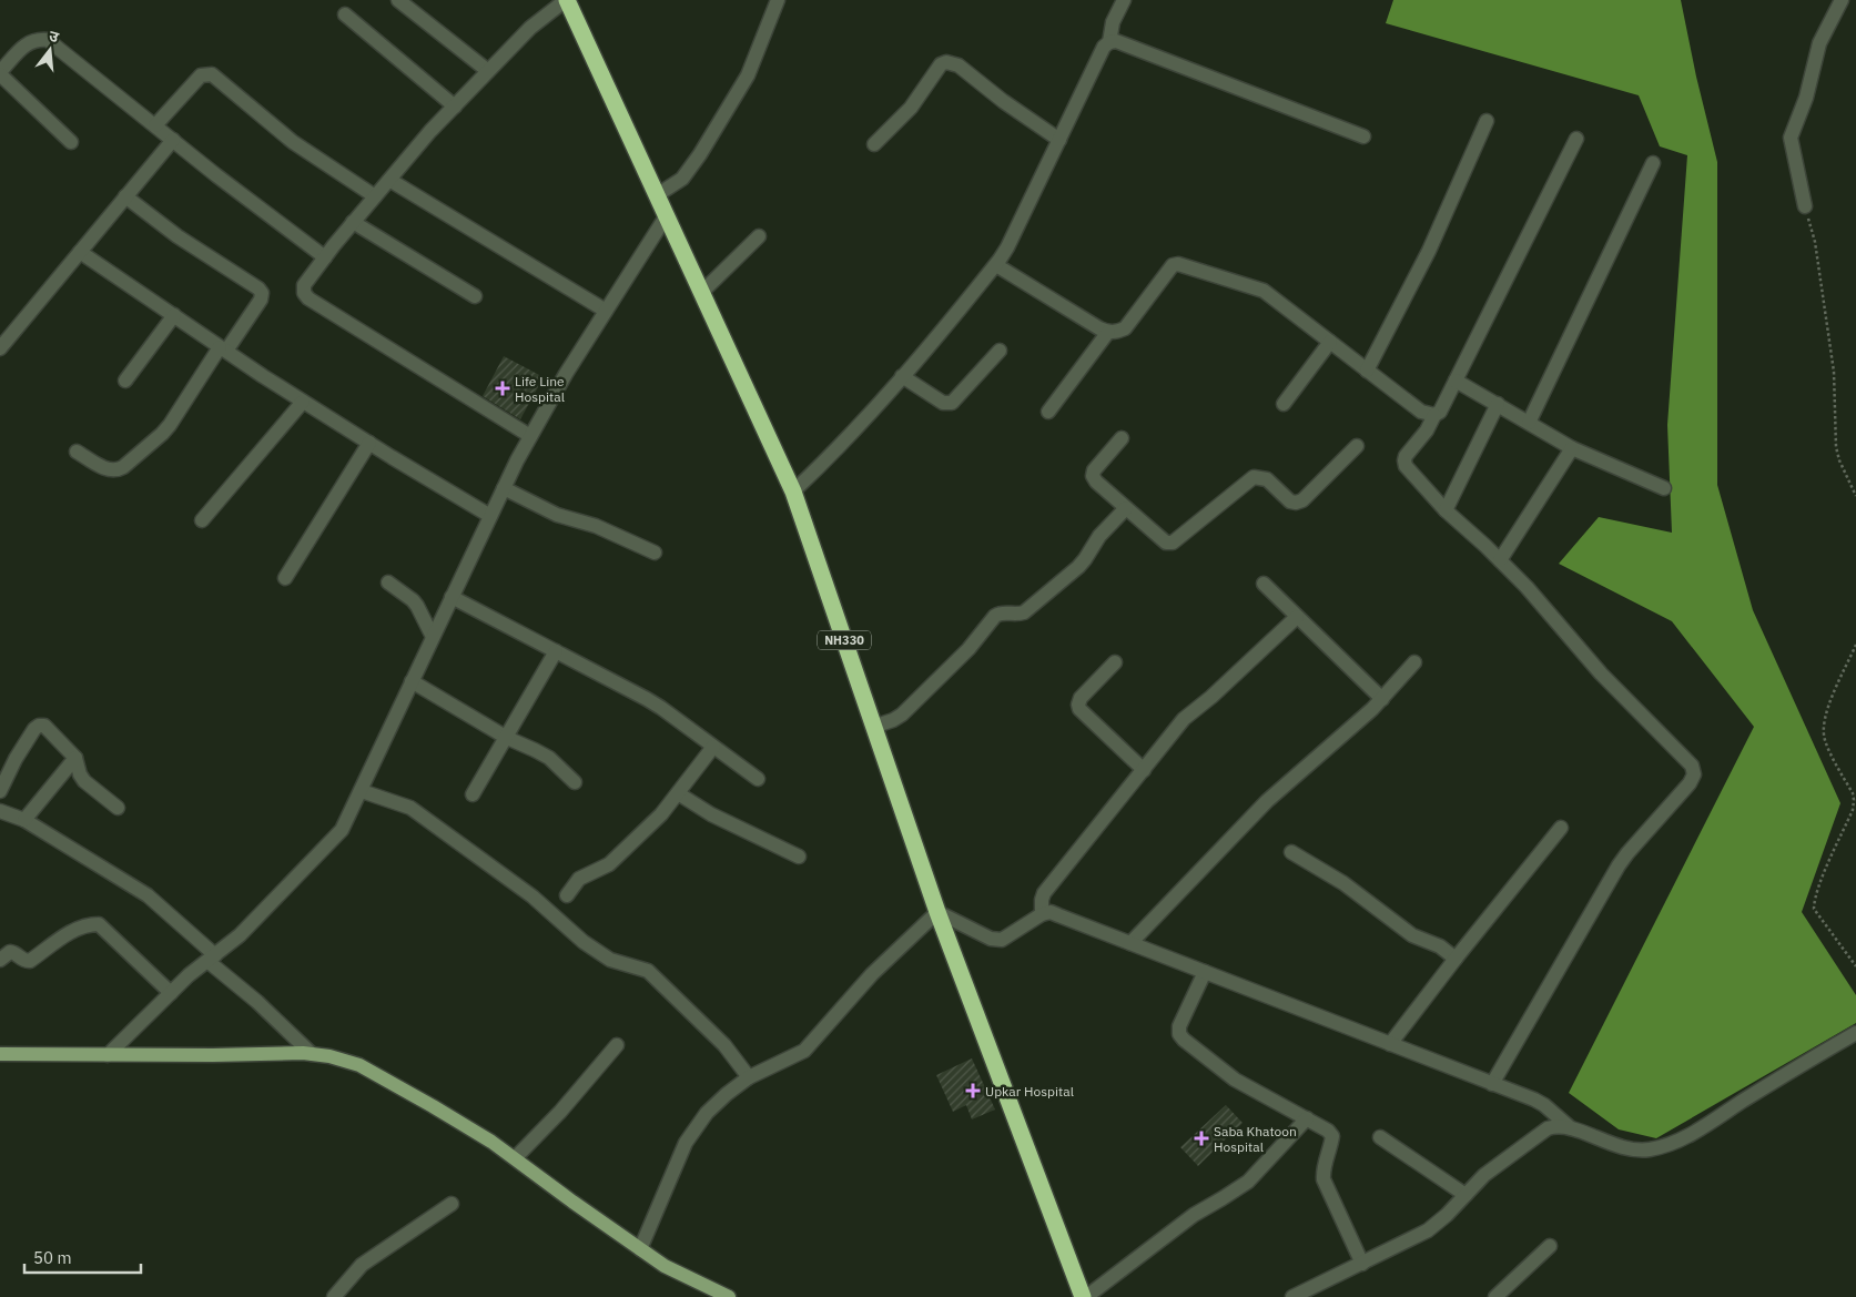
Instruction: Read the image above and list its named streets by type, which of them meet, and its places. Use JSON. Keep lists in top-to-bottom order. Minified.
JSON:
{"streets":{"highway":["NH330"]},"places":{"health":["Life Line Hospital","Upkar Hospital","Saba Khatoon Hospital"]},"scale_bar":"50 m","north":"top"}
